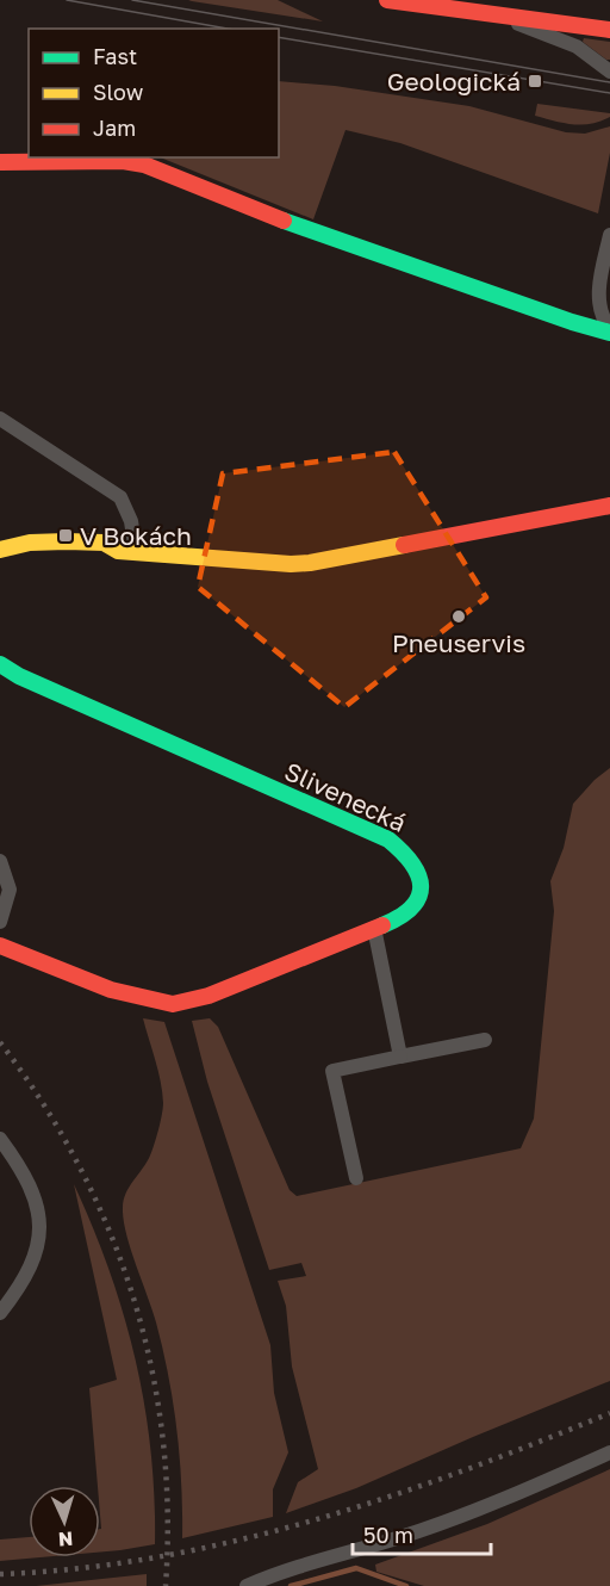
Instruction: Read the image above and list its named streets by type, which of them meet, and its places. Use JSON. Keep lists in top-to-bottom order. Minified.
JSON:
{"streets":{"street":["Slivenecká"]},"places":{"transit":["Geologická","V Bokách"],"other":["Pneuservis"]},"legend":["Fast","Slow","Jam"],"scale_bar":"50 m","north":"bottom"}
